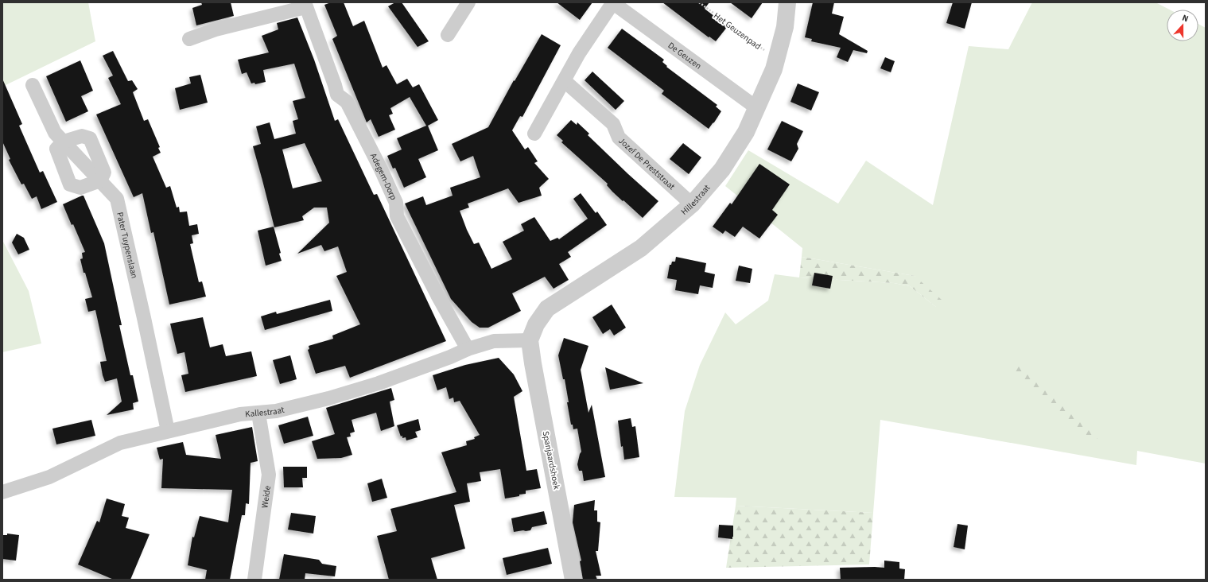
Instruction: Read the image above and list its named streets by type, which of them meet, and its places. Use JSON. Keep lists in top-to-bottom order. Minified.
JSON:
{"streets":{"street":["De Geuzen","Jozef De Preststraat","Adegem-Dorp","Hillestraat","Pater Tuypenslaan","Kallestraat","Spanjaardshoek","Weide"],"path":["Het Geuzenpad"]},"crossings":[["Het Geuzenpad","Hillestraat"],["De Geuzen","Jozef De Preststraat"],["De Geuzen","Hillestraat"],["Jozef De Preststraat","Hillestraat"],["Adegem-Dorp","Kallestraat"],["Hillestraat","Kallestraat"],["Hillestraat","Spanjaardshoek"],["Pater Tuypenslaan","Kallestraat"],["Kallestraat","Spanjaardshoek"],["Kallestraat","Weide"]],"north":"top"}
